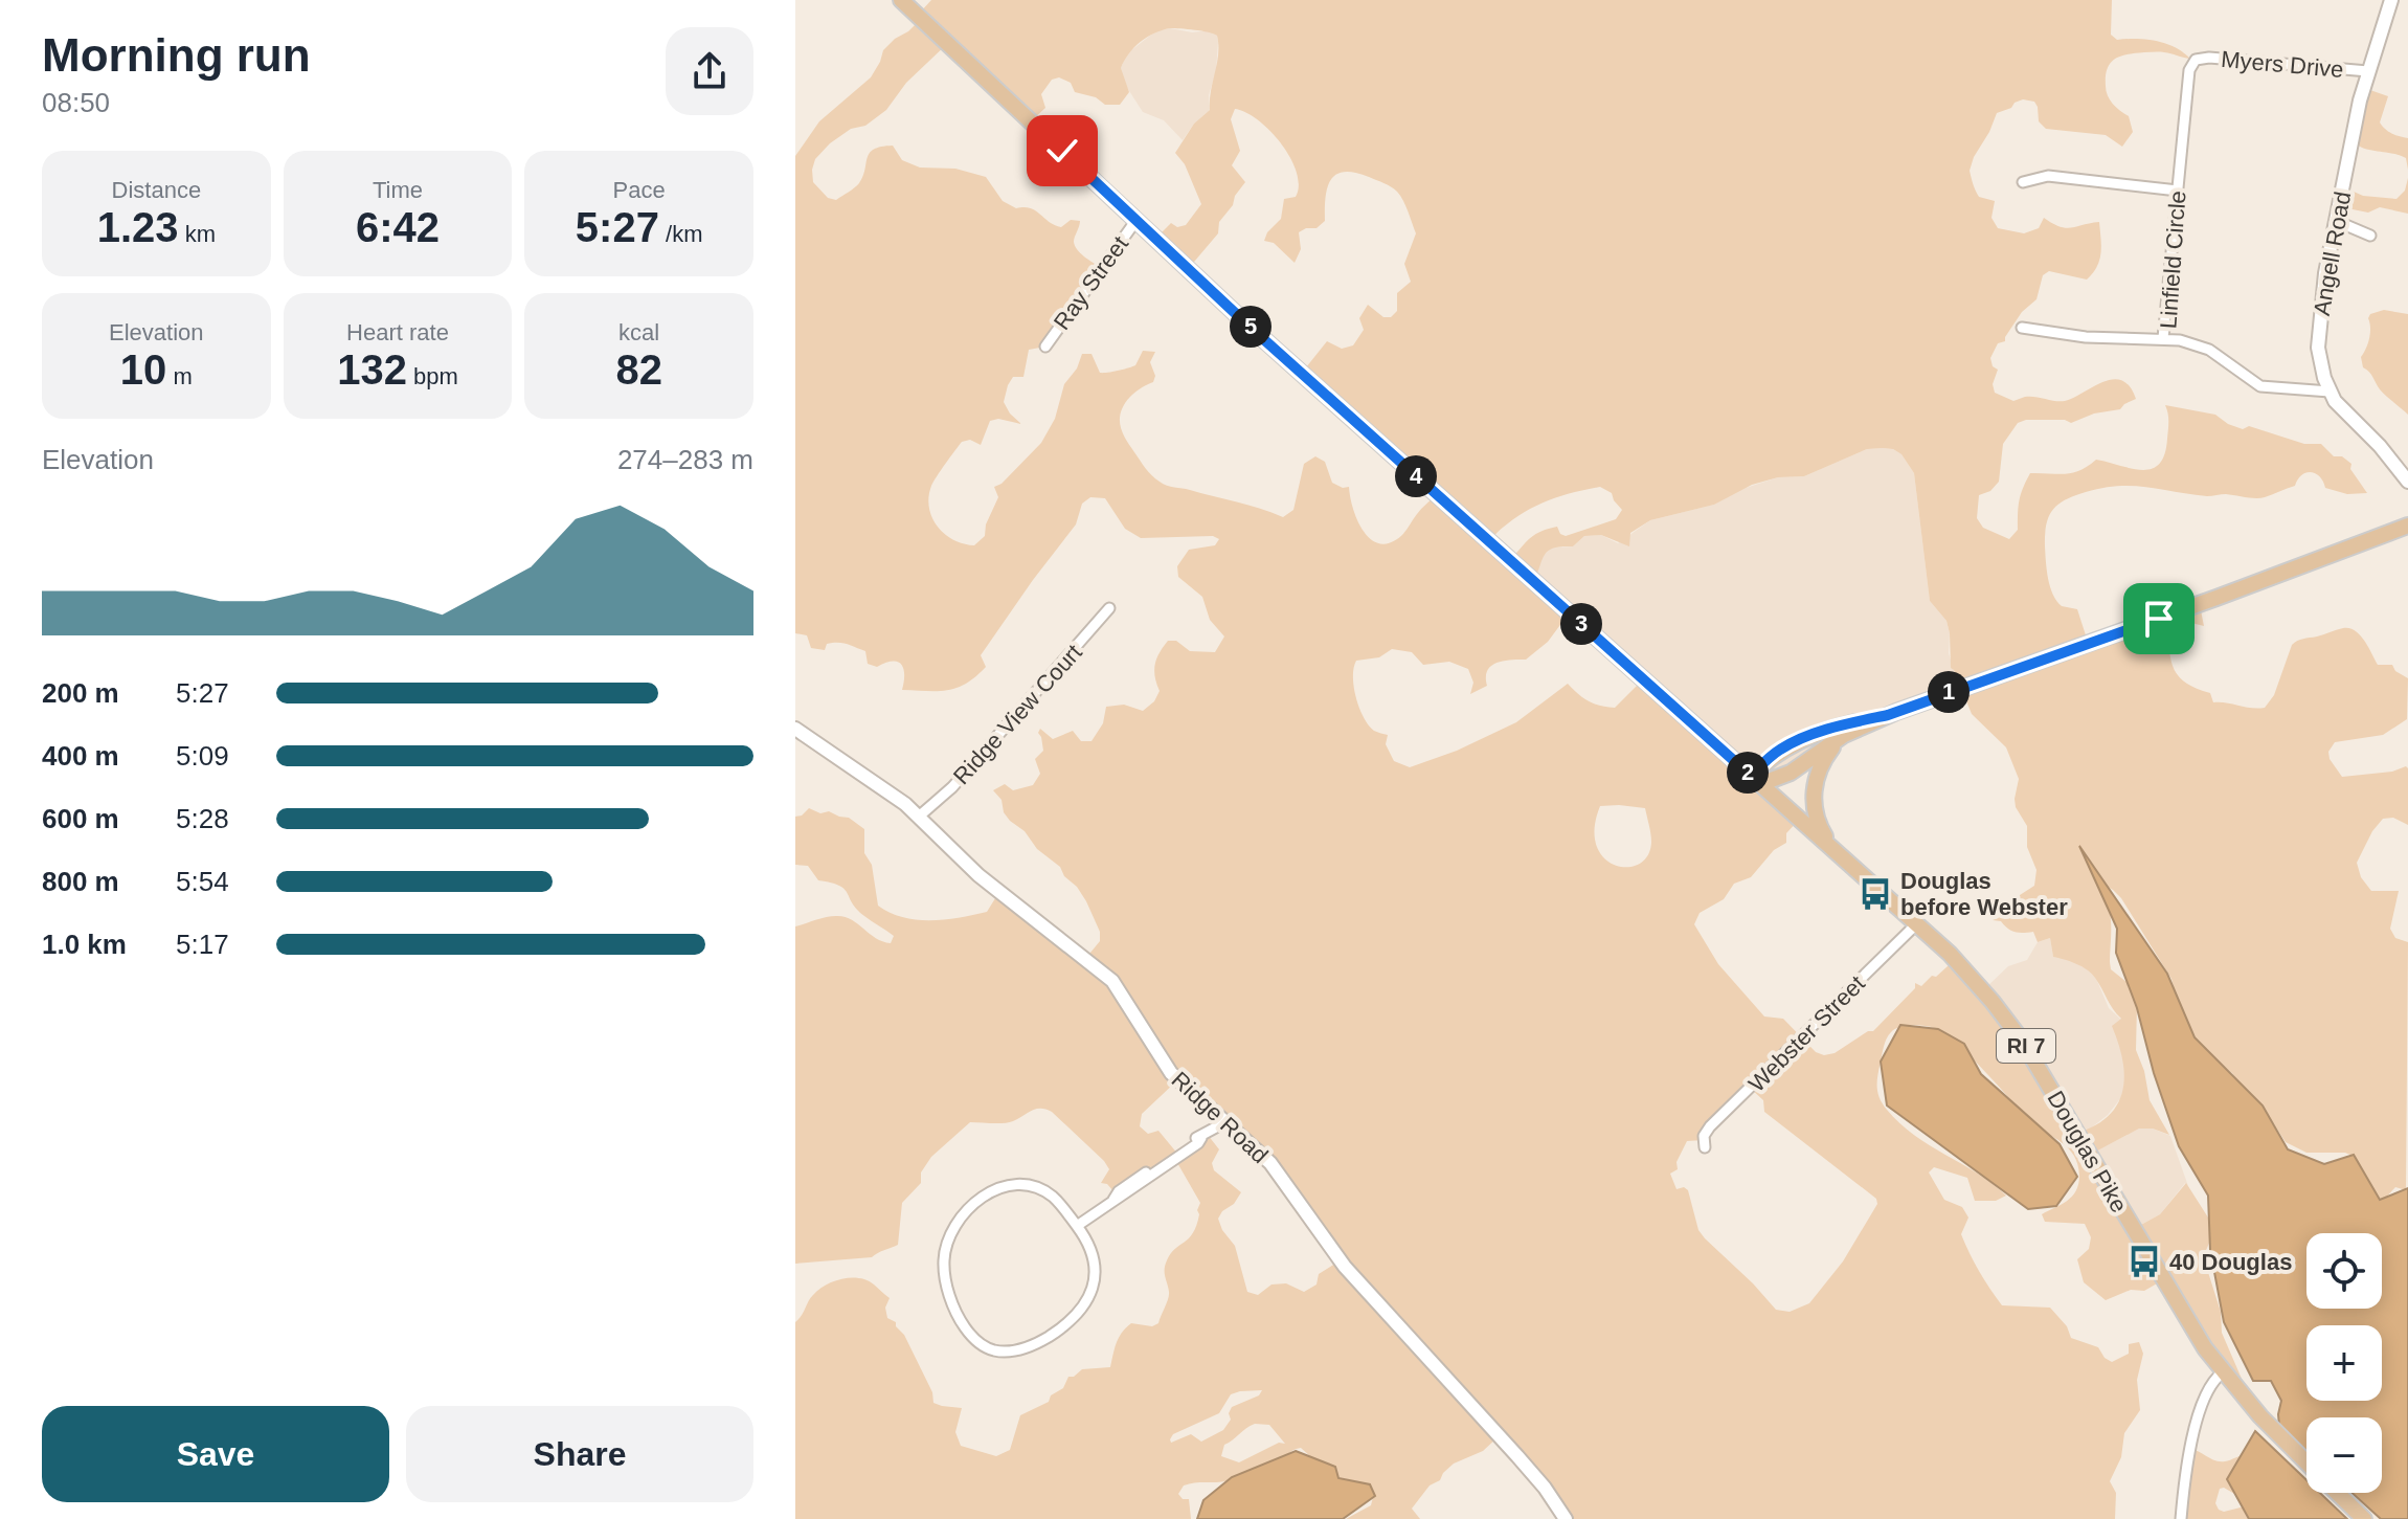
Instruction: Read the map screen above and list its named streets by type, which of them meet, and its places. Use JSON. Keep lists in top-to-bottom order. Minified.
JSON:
{"streets":{"main road":["RI 7","Douglas Pike"],"street":["Myers Drive","Angell Road","Linfield Circle","Ray Street","Ridge View Court","Webster Street","Ridge Road"]},"crossings":[["Myers Drive","Angell Road"],["Myers Drive","Linfield Circle"],["Angell Road","Linfield Circle"],["Ray Street","Douglas Pike"],["Ridge View Court","Ridge Road"],["Webster Street","Douglas Pike"]],"places":{"bus stop":["Douglas before Webster","40 Douglas"]},"page":{"heading":["Morning run","08:50"],"stats":[["Distance","1.23 km"],["Time","6:42"],["Pace","5:27 /km"],["Elevation","10 m"],["Heart rate","132 bpm"],["kcal","82"]],"pins":["5","4","3","1","2"],"chart":["Elevation","274–283 m"],"list":[{"name":"200 m","note":"5:27"},{"name":"400 m","note":"5:09"},{"name":"600 m","note":"5:28"},{"name":"800 m","note":"5:54"},{"name":"1.0 km","note":"5:17"}],"map_buttons":["+","−"],"buttons":["Save","Share"]}}
